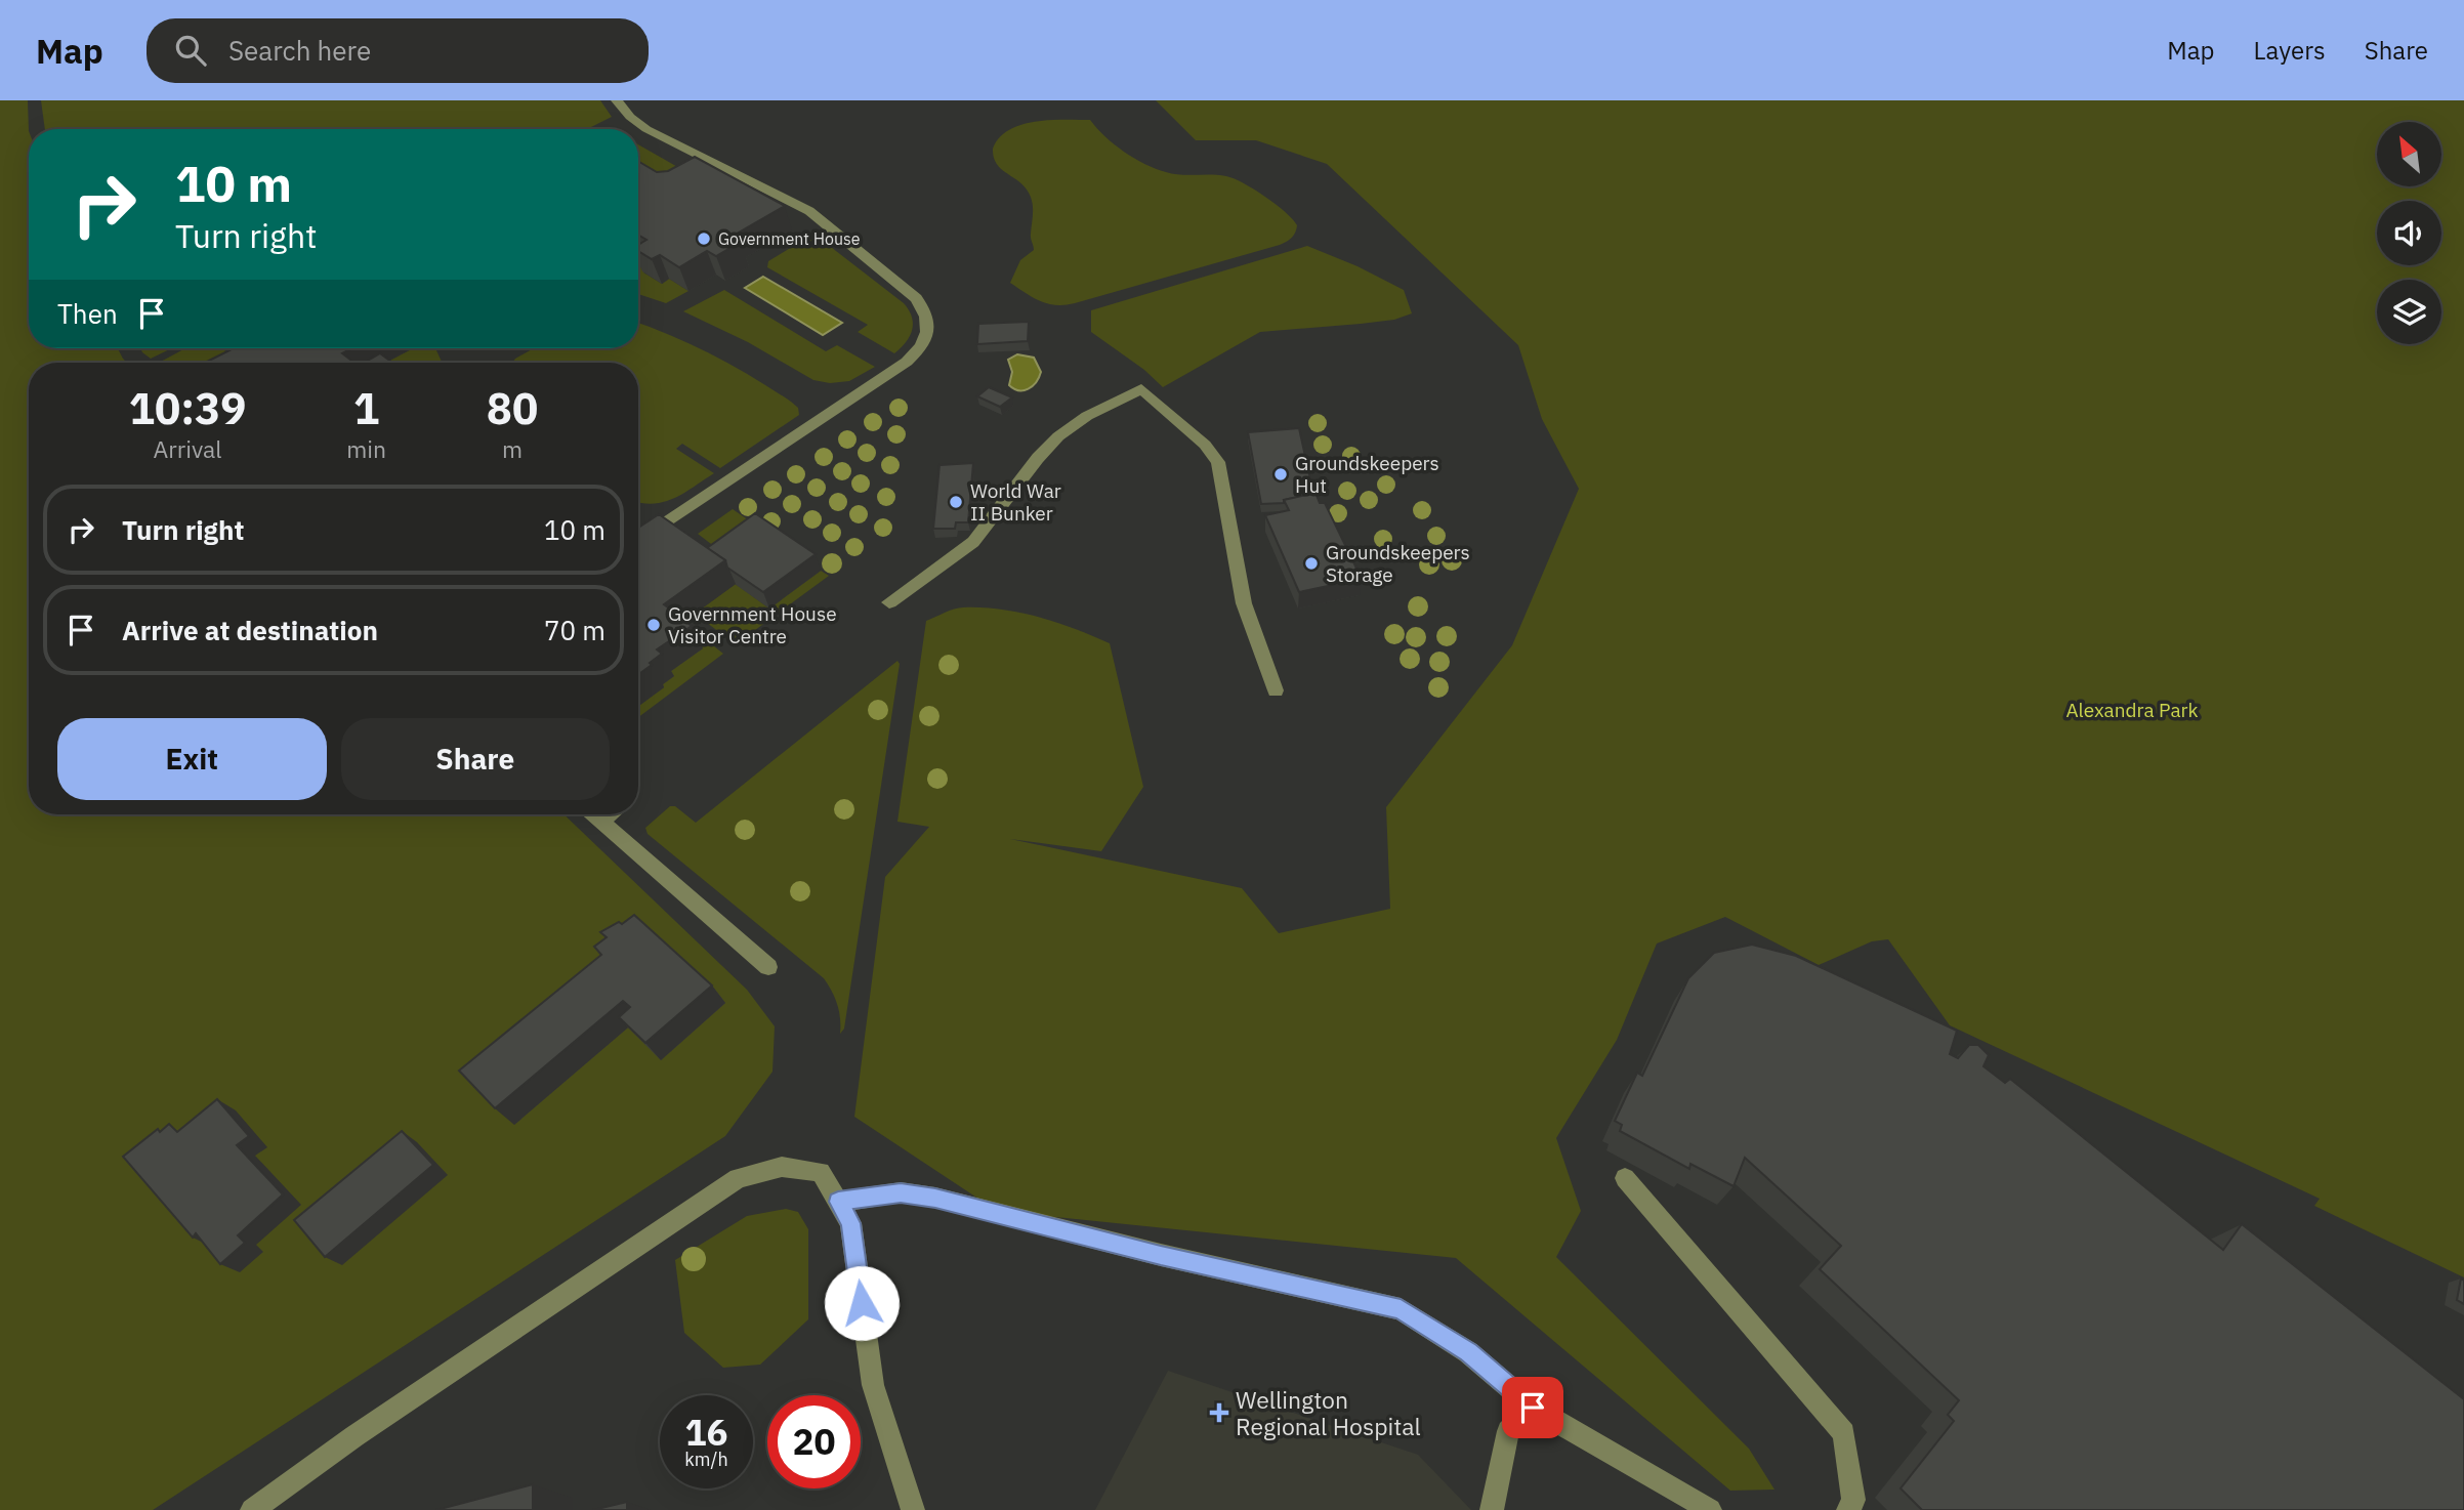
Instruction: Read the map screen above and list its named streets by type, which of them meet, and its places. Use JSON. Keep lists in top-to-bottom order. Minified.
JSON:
{"parks":["Alexandra Park"],"places":{"other":["Government House","Groundskeepers Hut","World War II Bunker","Groundskeepers Storage","Government House Visitor Centre"],"health":["Wellington Regional Hospital"]},"north":"top left","page":{"header":"Map","search":"Search here","nav":["Map","Layers","Share"],"turn":["10 m","Turn right"],"then":"Then","eta":["10:39","Arrival","1","min","80","m"],"list":[{"name":"Turn right","value":"10 m"},{"name":"Arrive at destination","value":"70 m"}],"buttons":["Exit","Share"],"speed":"16 km/h","limit":"20"}}
